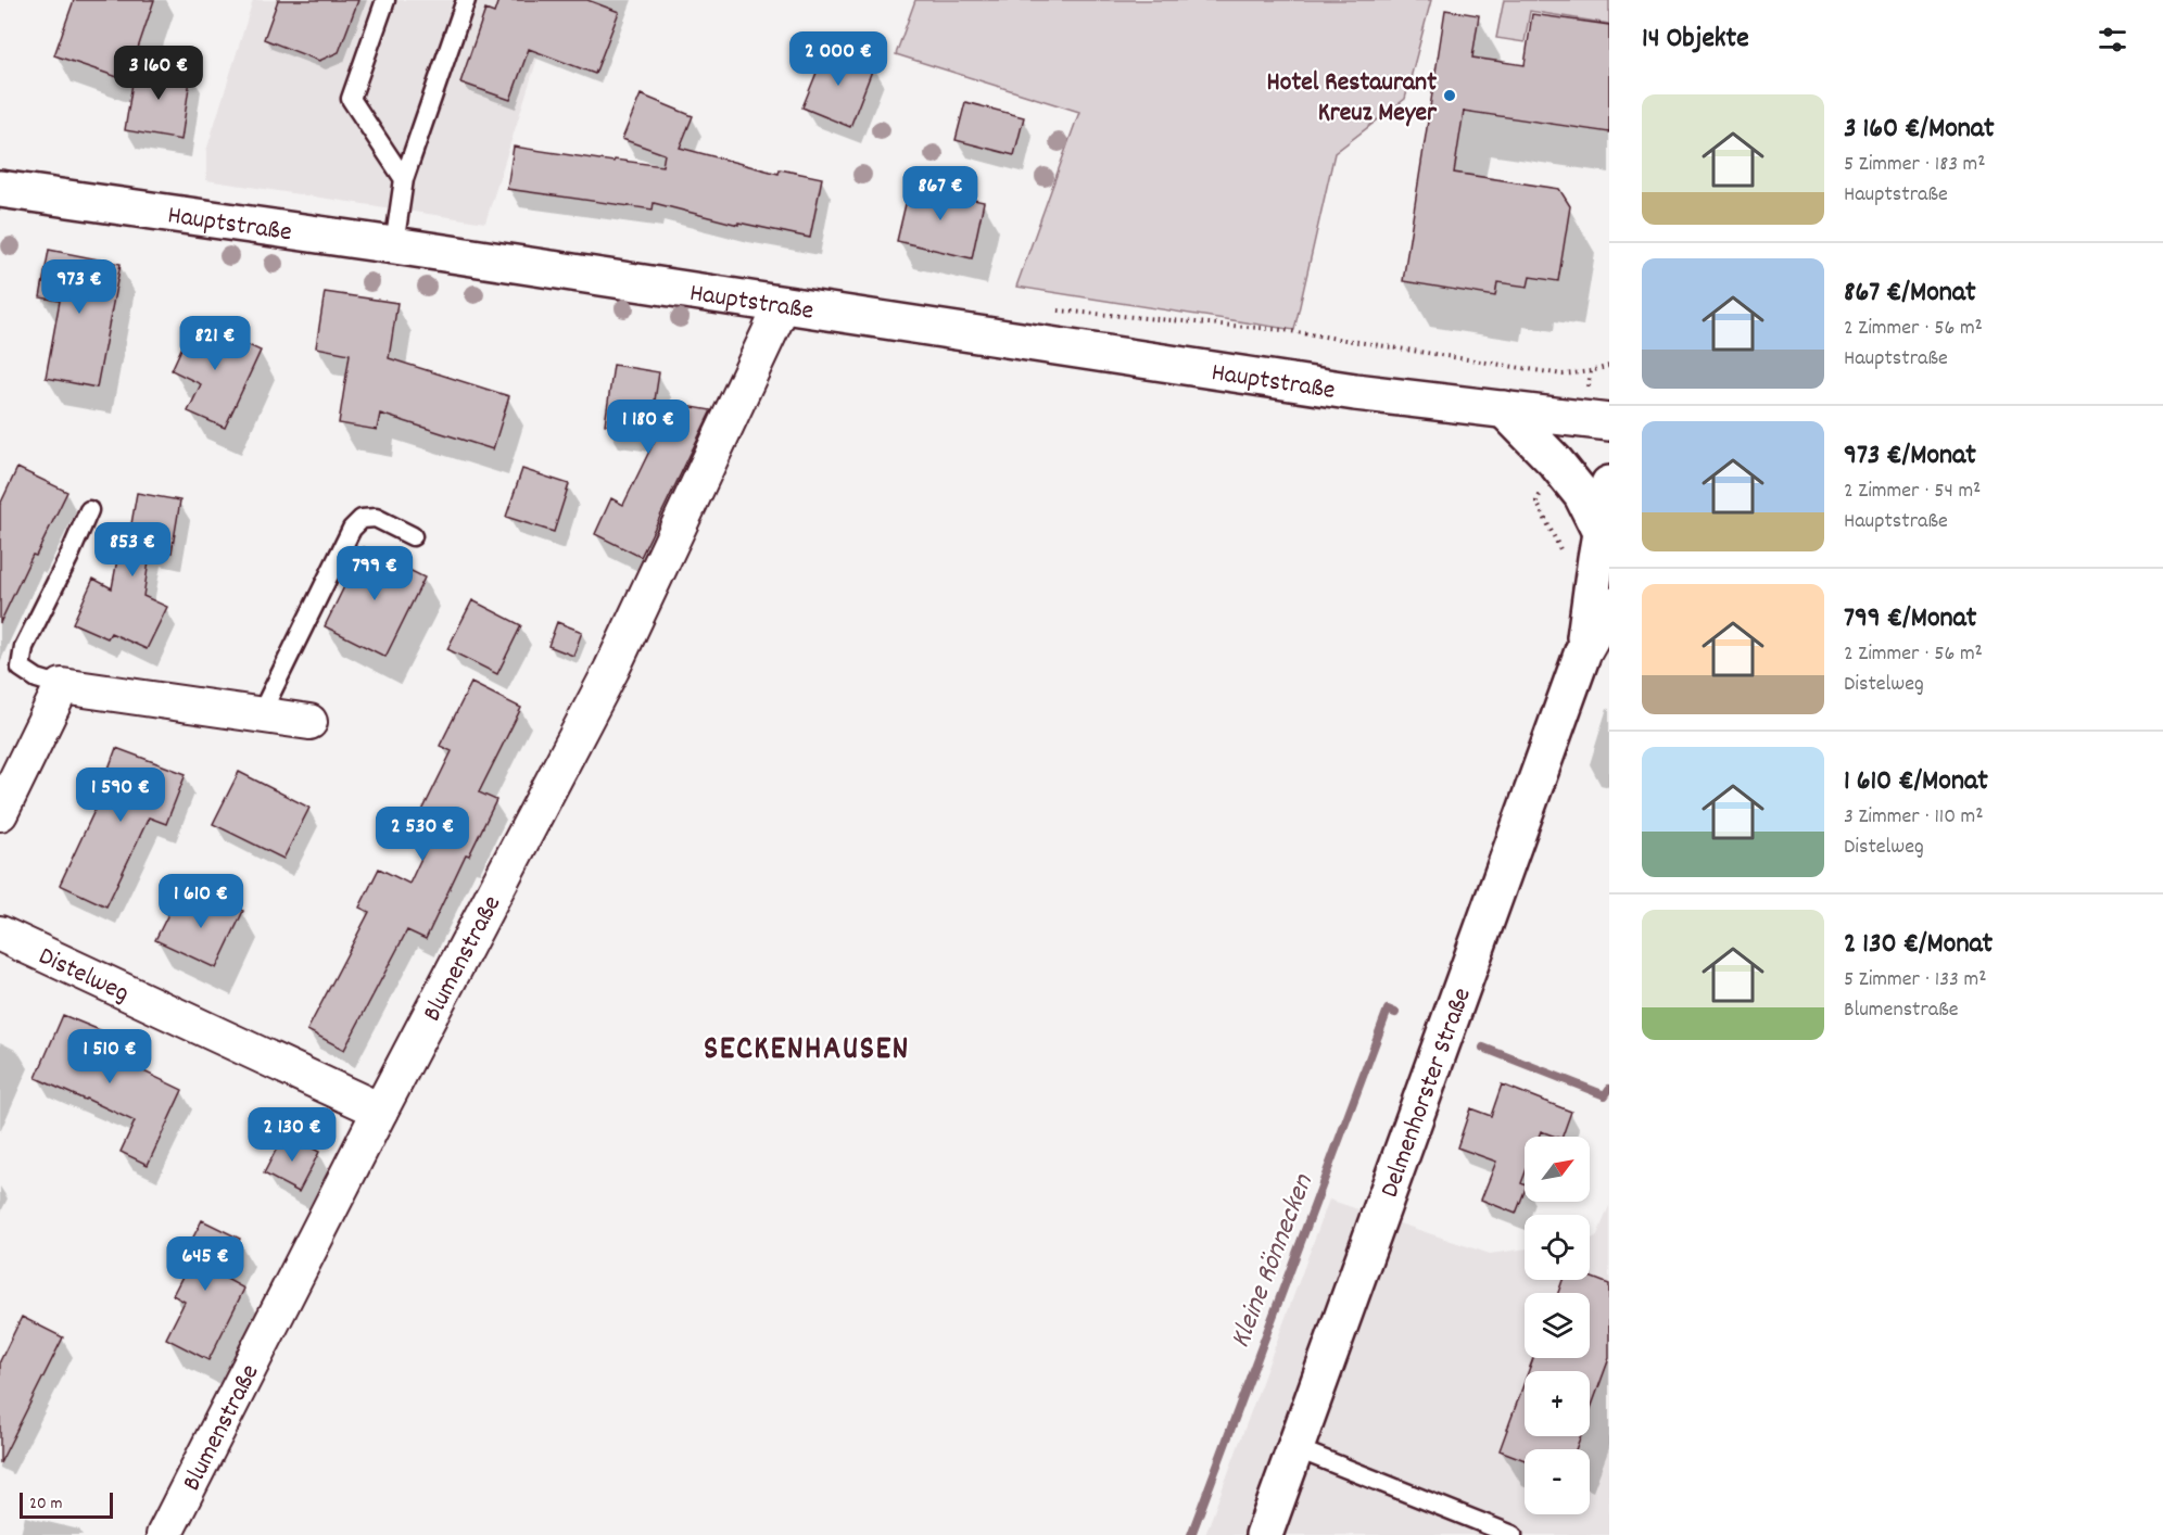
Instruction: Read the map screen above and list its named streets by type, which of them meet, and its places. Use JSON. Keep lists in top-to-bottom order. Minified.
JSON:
{"streets":{"main road":["Hauptstraße","Delmenhorster Straße"],"street":["Blumenstraße","Distelweg"]},"crossings":[["Hauptstraße","Blumenstraße"],["Blumenstraße","Distelweg"]],"districts":["SECKENHAUSEN"],"water":["Kleine Rönnecken"],"places":["Hotel Restaurant Kreuz Meyer"],"scale_bar":"20 m","north":"top right","page":{"heading":"14 Objekte","price":["2 000 €","3 160 €","867 €","973 €","821 €","1 180 €","853 €","799 €","1 590 €","2 530 €","1 610 €","1 510 €","2 130 €","645 €"],"list":[{"name":"3 160 €/Monat","note":"5 Zimmer · 183 m² · Hauptstraße"},{"name":"867 €/Monat","note":"2 Zimmer · 56 m² · Hauptstraße"},{"name":"973 €/Monat","note":"2 Zimmer · 54 m² · Hauptstraße"},{"name":"799 €/Monat","note":"2 Zimmer · 56 m² · Distelweg"},{"name":"1 610 €/Monat","note":"3 Zimmer · 110 m² · Distelweg"},{"name":"2 130 €/Monat","note":"5 Zimmer · 133 m² · Blumenstraße"}],"map_buttons":["+","−"],"scale":"20 m"}}
